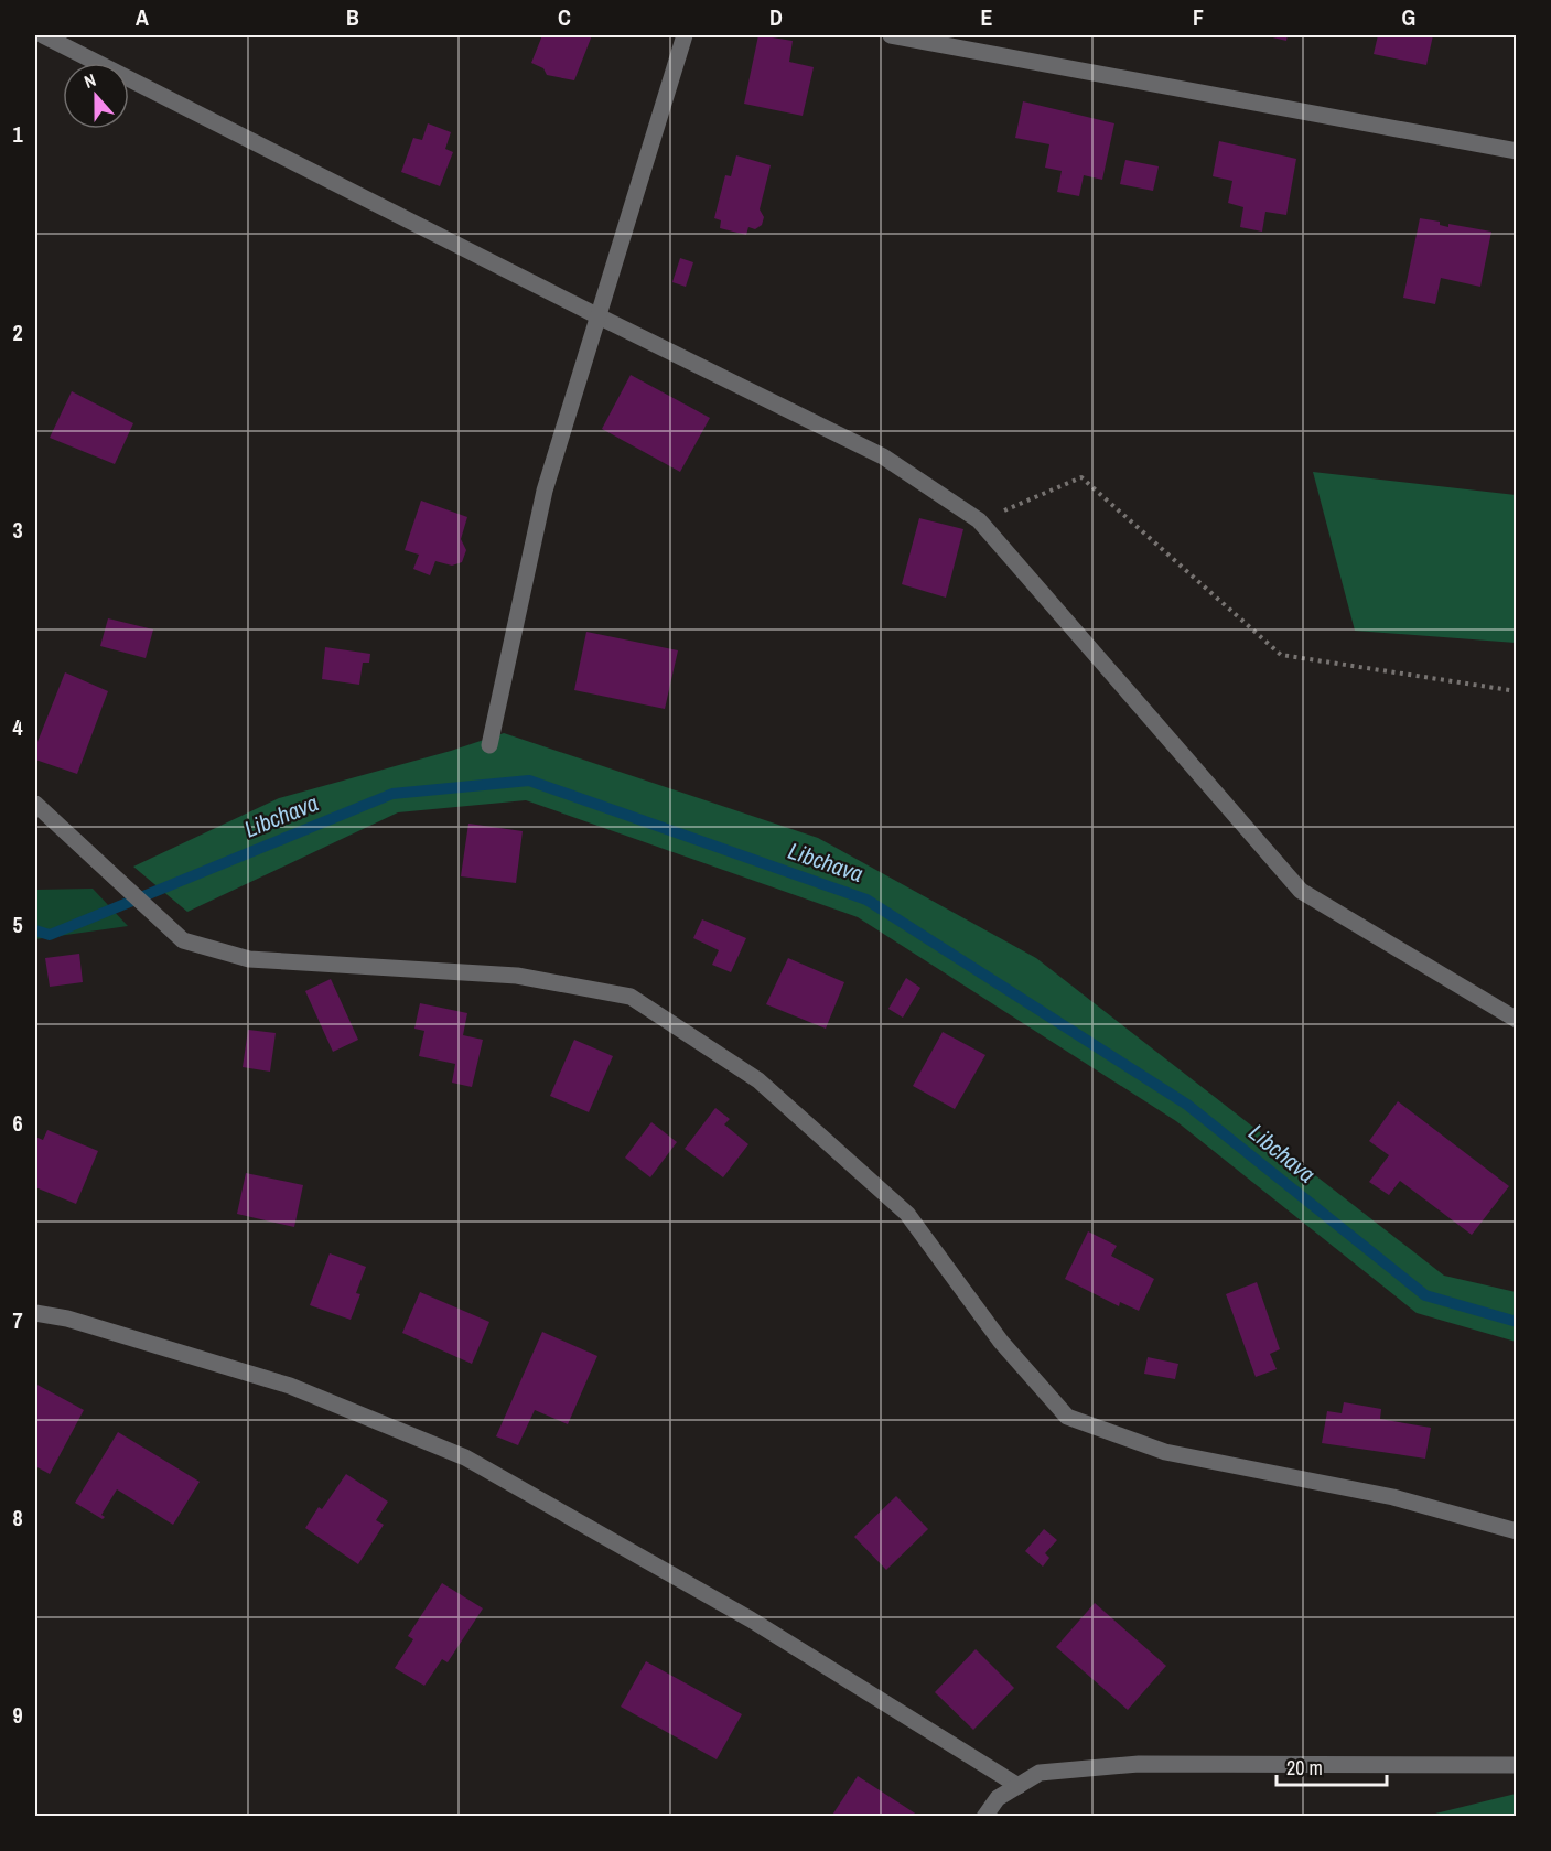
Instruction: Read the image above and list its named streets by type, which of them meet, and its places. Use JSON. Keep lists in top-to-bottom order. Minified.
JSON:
{"water":["Libchava"],"scale_bar":"20 m","north":"top","grid":{"columns":["A","B","C","D","E","F","G"],"rows":["1","2","3","4","5","6","7","8","9"]}}
